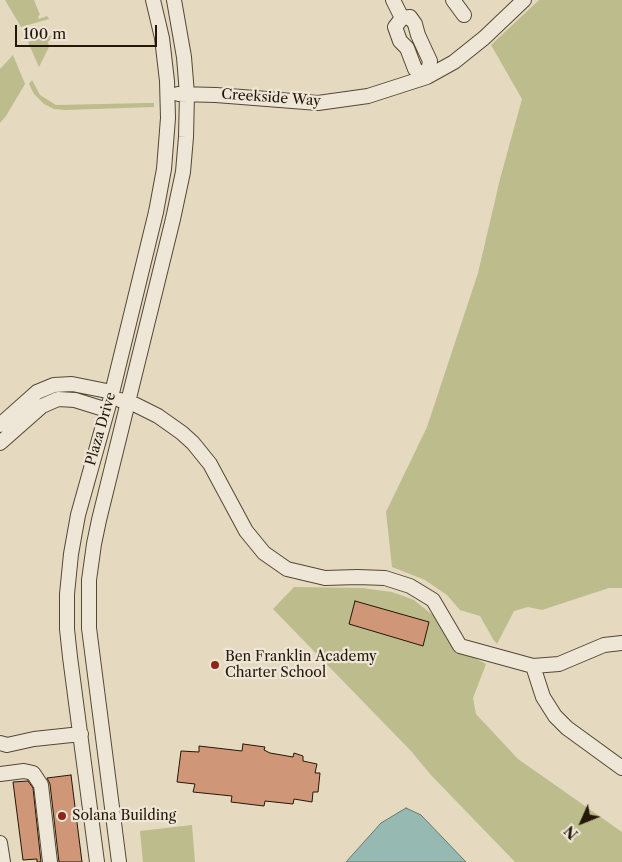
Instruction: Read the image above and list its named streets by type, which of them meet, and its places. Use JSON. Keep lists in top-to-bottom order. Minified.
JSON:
{"streets":{"street":["Creekside Way","Plaza Drive"]},"crossings":[["Creekside Way","Plaza Drive"]],"places":["Ben Franklin Academy Charter School","Solana Building"],"scale_bar":"100 m","north":"bottom left"}
